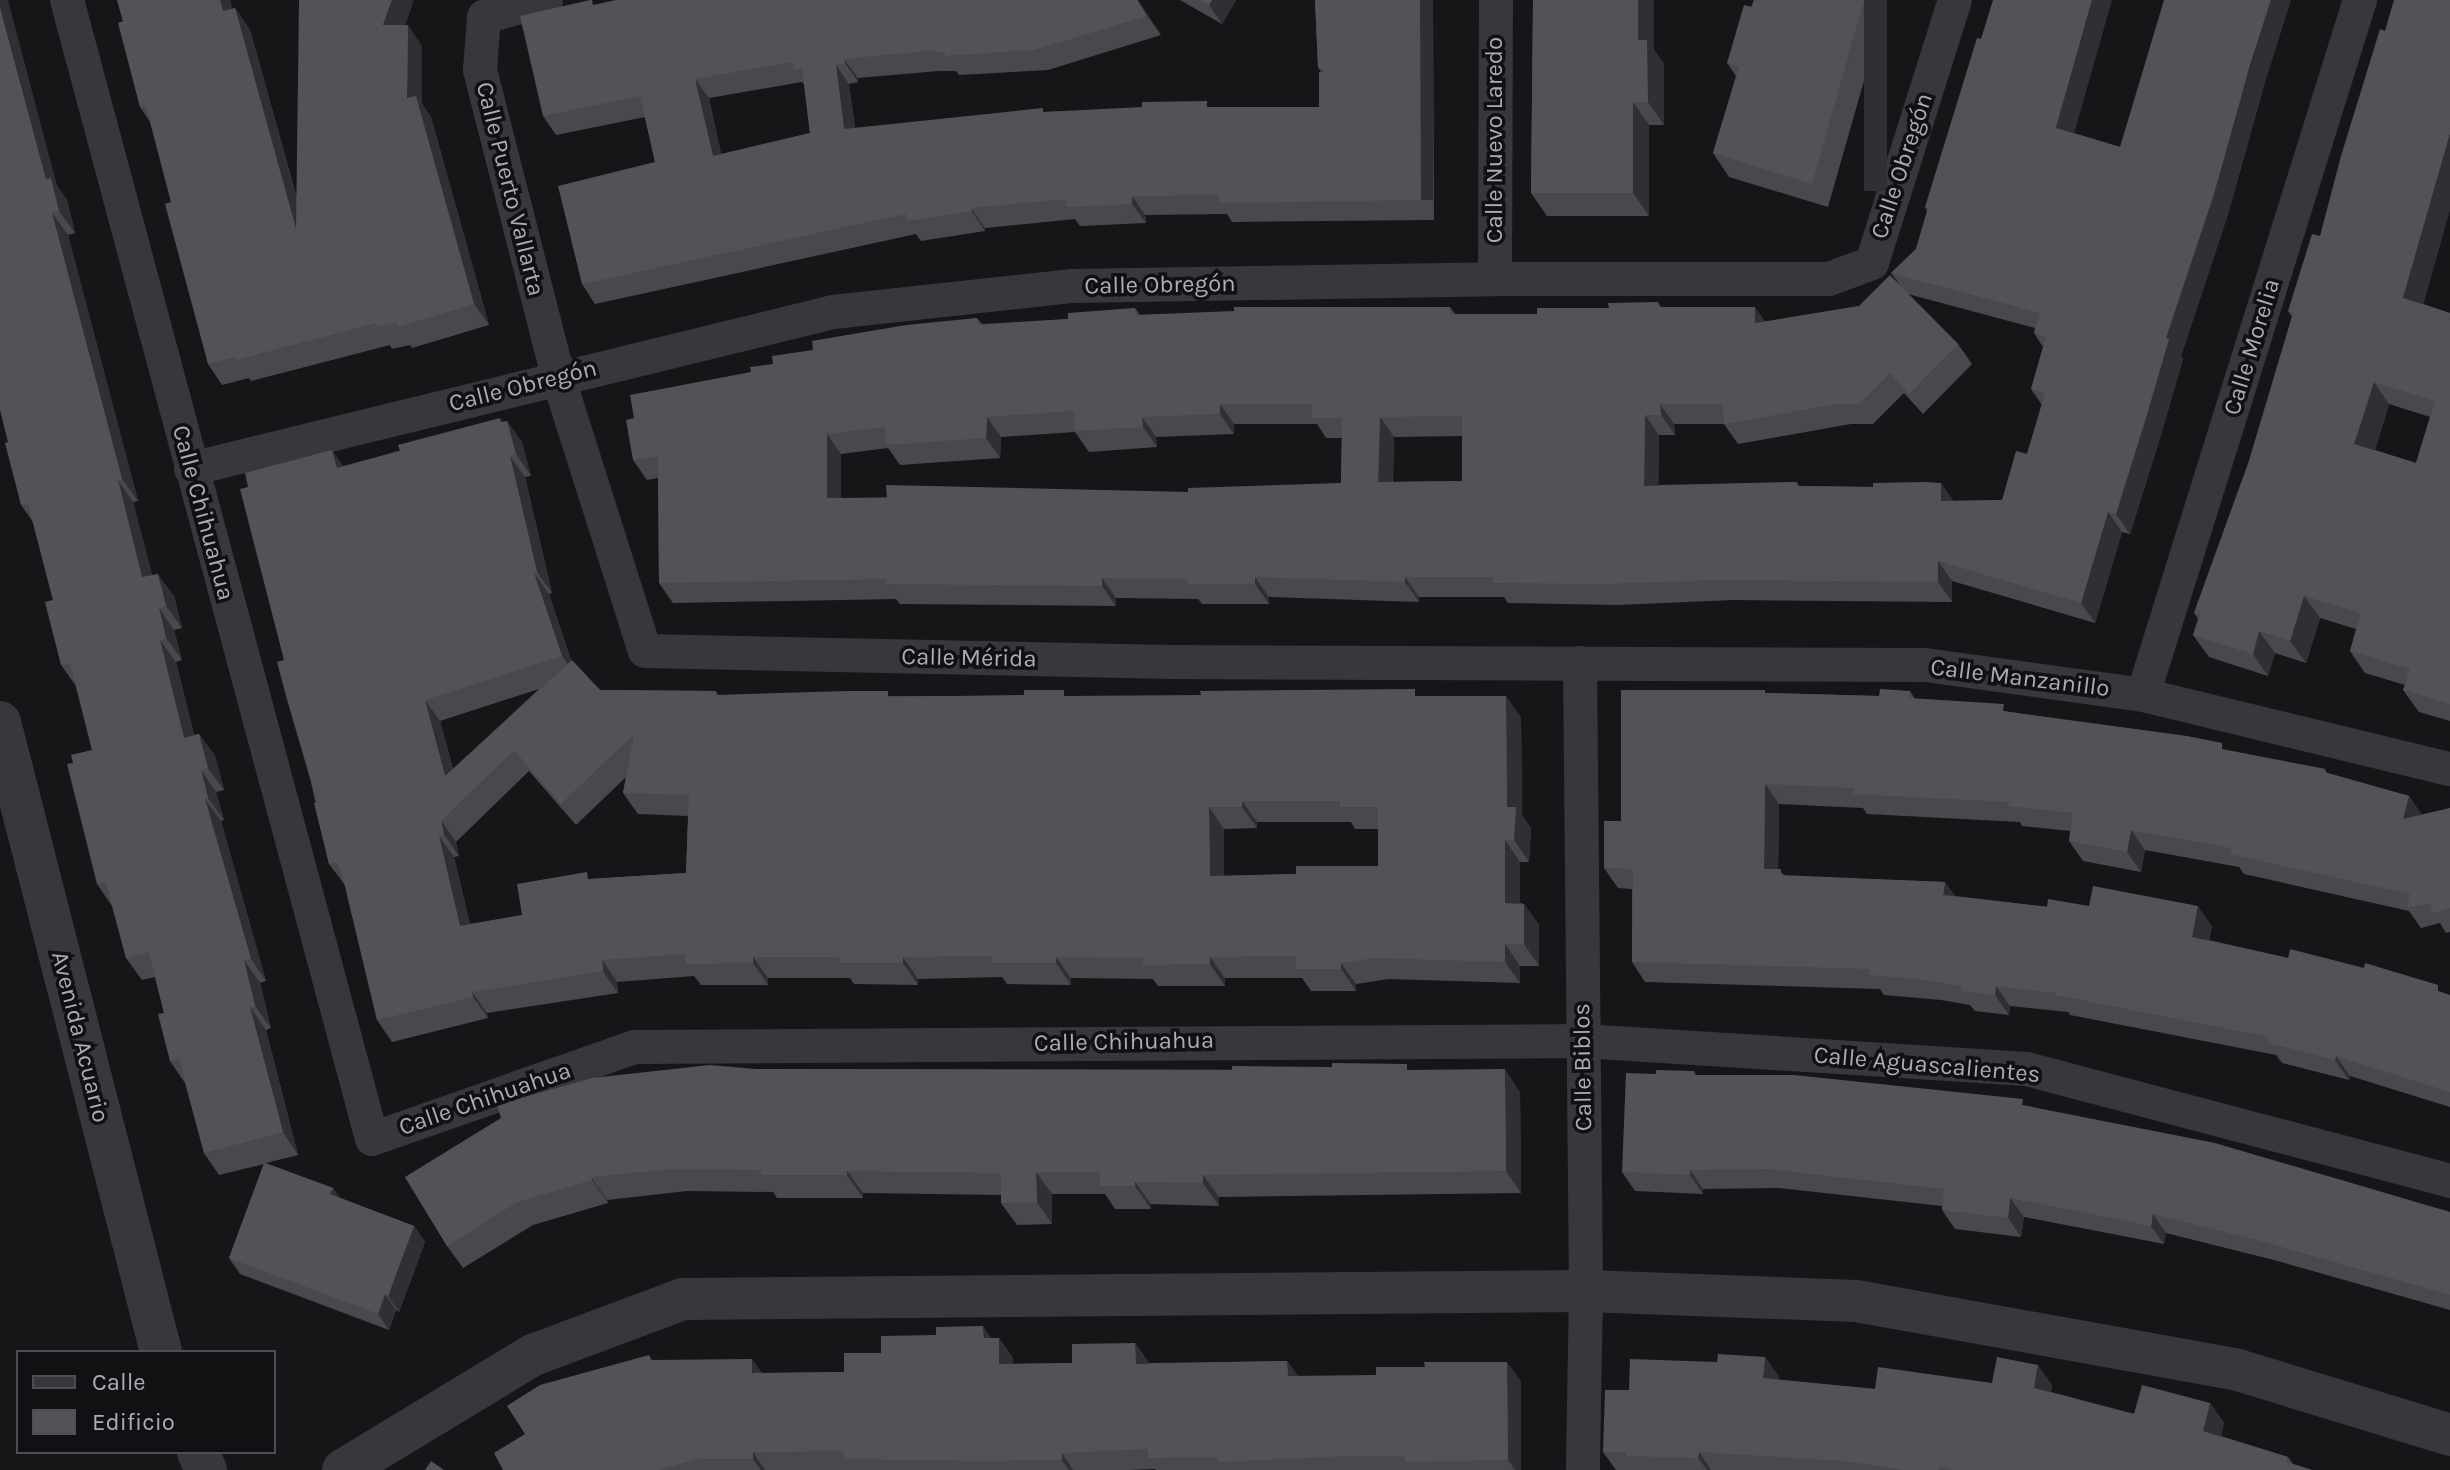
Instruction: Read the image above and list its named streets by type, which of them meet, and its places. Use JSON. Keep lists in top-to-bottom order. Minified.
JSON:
{"streets":{"street":["Calle Nuevo Laredo","Calle Obregón","Calle Puerto Vallarta","Calle Morelia","Calle Chihuahua","Calle Mérida","Calle Manzanillo","Avenida Acuario","Calle Aguascalientes","Calle Biblos"]},"crossings":[["Calle Nuevo Laredo","Calle Obregón"],["Calle Obregón","Calle Puerto Vallarta"],["Calle Obregón","Calle Chihuahua"],["Calle Obregón","Calle Mérida"],["Calle Puerto Vallarta","Calle Mérida"],["Calle Morelia","Calle Manzanillo"],["Calle Chihuahua","Calle Aguascalientes"],["Calle Chihuahua","Calle Biblos"],["Calle Mérida","Calle Manzanillo"],["Calle Mérida","Calle Biblos"],["Calle Manzanillo","Calle Biblos"],["Calle Aguascalientes","Calle Biblos"]],"legend":["Calle","Edificio"]}
